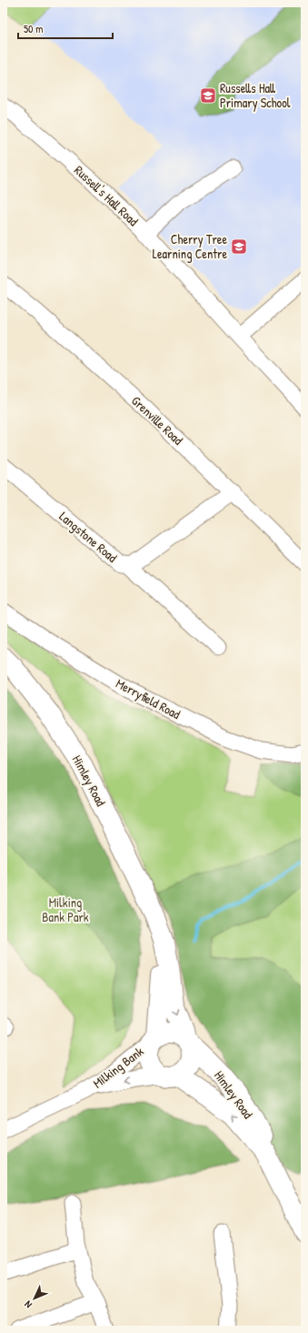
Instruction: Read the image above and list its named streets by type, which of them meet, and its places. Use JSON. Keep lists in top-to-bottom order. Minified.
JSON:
{"streets":{"main road":["Himley Road"],"street":["Russell's Hall Road","Grenville Road","Langstone Road","Merryfield Road","Milking Bank"]},"crossings":[["Grenville Road","Langstone Road"],["Himley Road","Milking Bank"]],"parks":["Milking Bank Park"],"places":{"school or university":["Russells Hall Primary School","Cherry Tree Learning Centre"]},"scale_bar":"50 m","north":"bottom left"}
